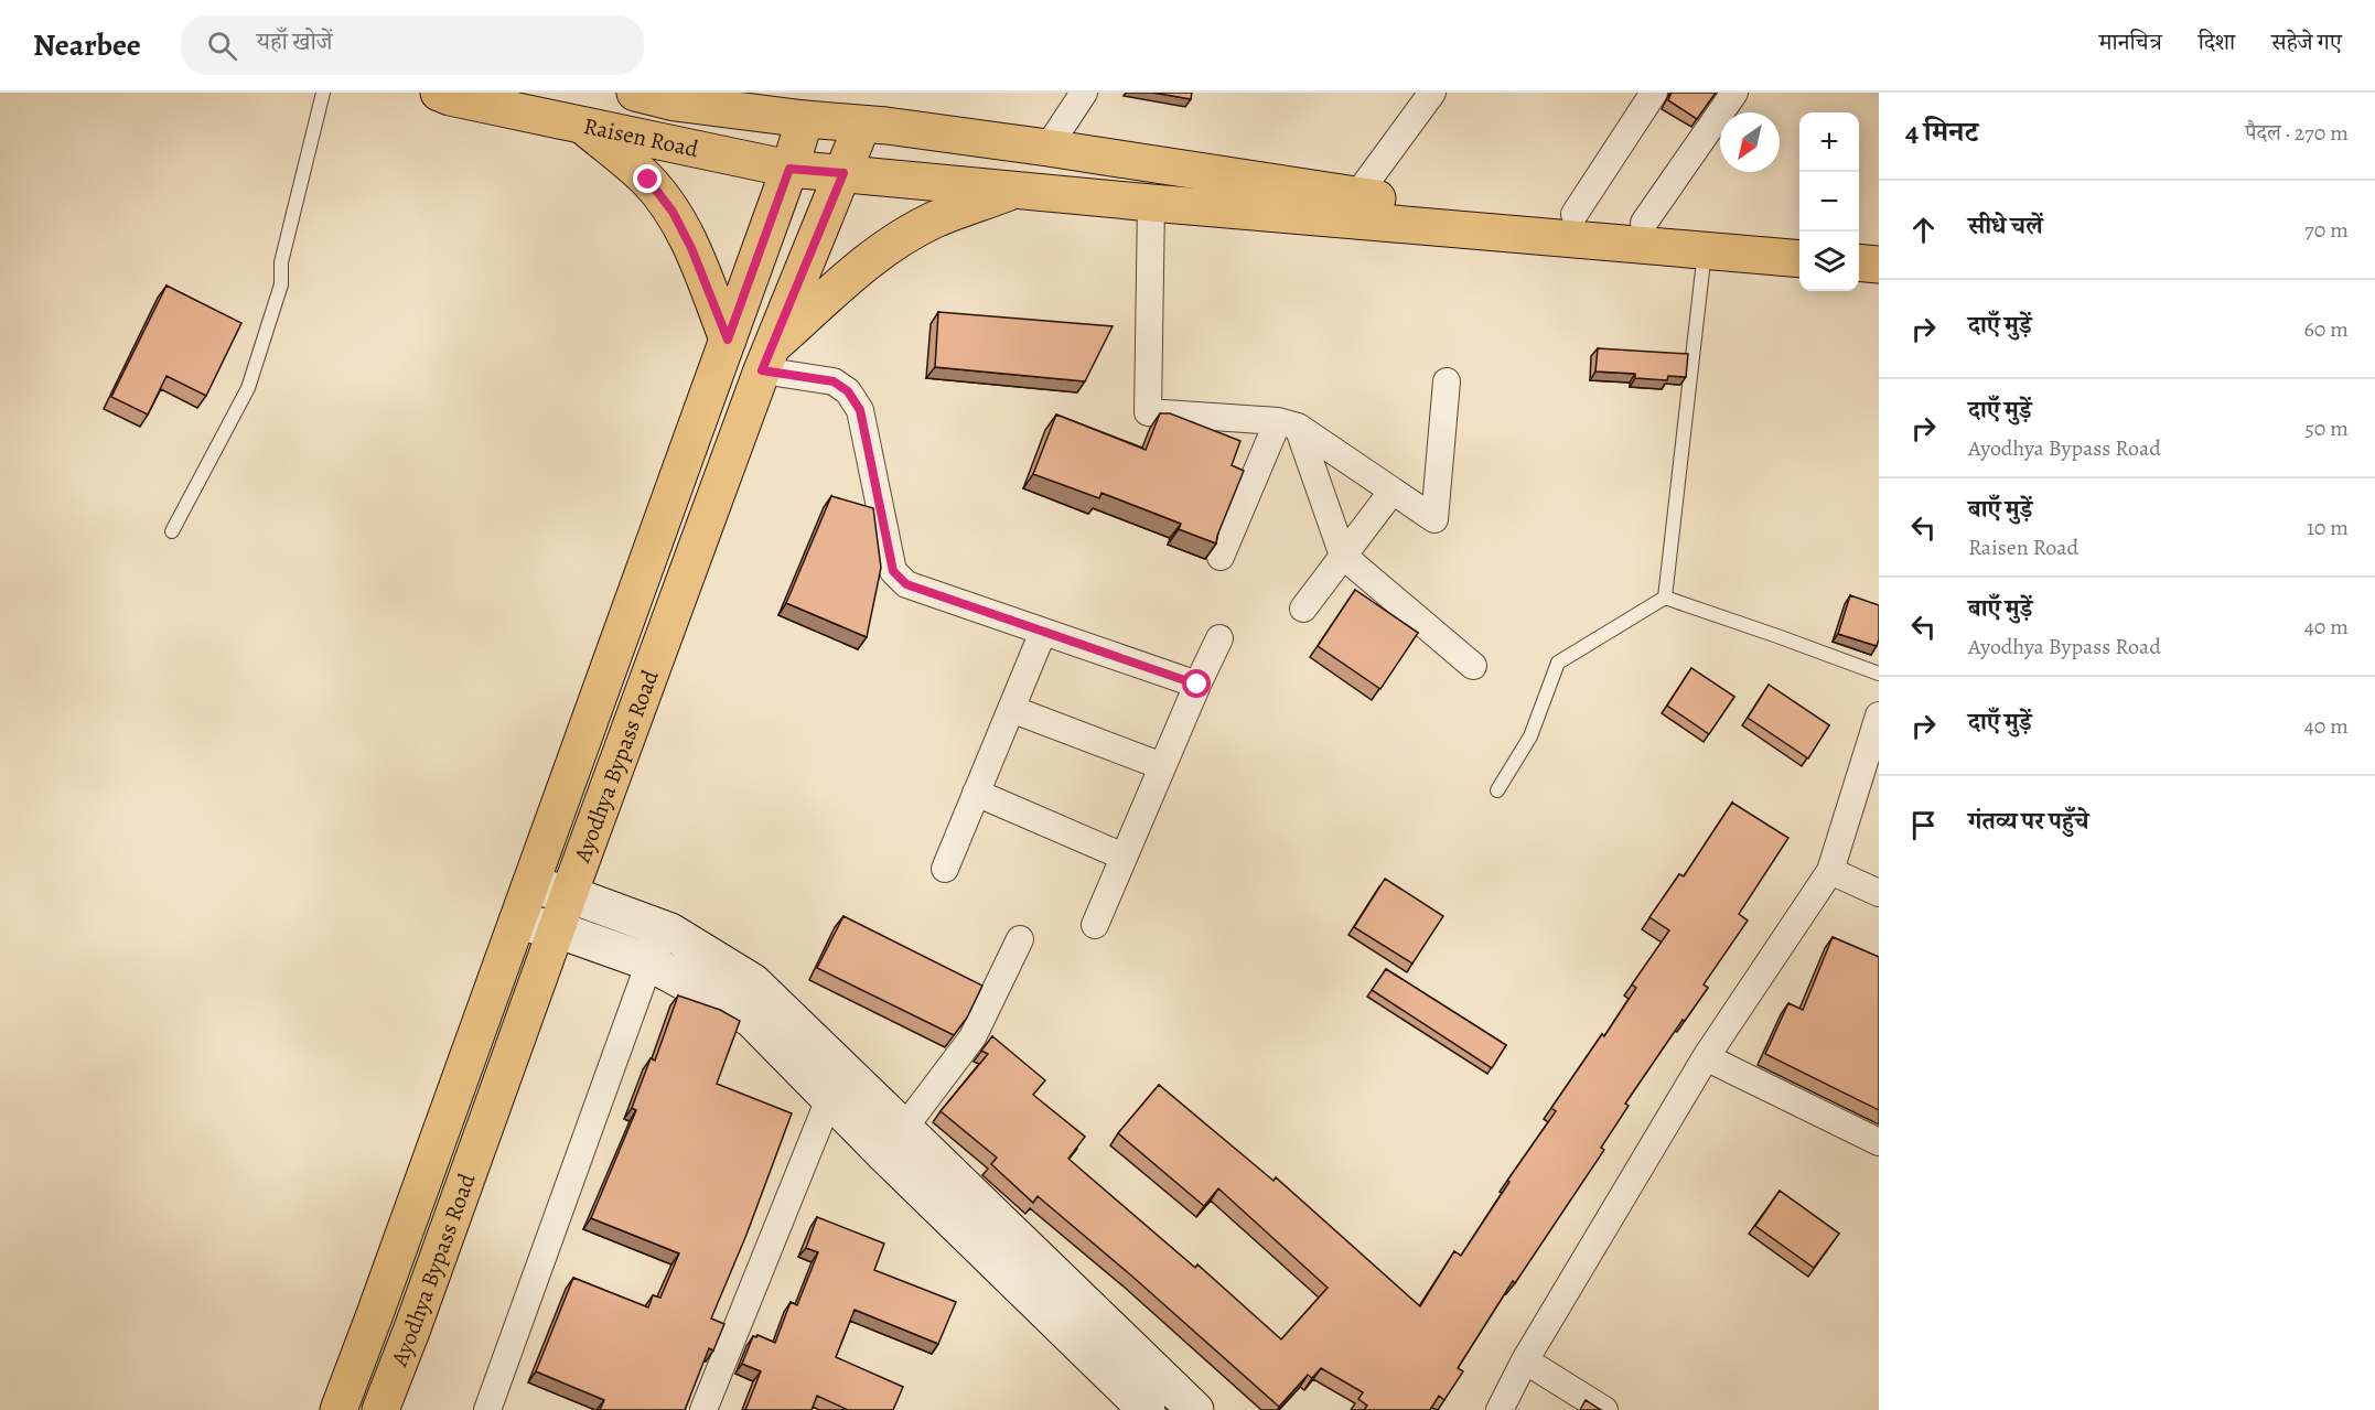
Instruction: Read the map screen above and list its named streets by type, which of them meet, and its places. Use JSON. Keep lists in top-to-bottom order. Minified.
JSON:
{"streets":{"main road":["Raisen Road","Ayodhya Bypass Road"]},"crossings":[["Raisen Road","Ayodhya Bypass Road"]],"north":"bottom left","page":{"header":"Nearbee","search":"यहाँ खोजें","nav":["मानचित्र","दिशा","सहेजे गए"],"heading":["4 मिनट","पैदल · 270 m"],"map_buttons":["+","−"],"list":[["सीधे चलें","70 m"],["दाएँ मुड़ें","60 m"],["दाएँ मुड़ें","Ayodhya Bypass Road","50 m"],["बाएँ मुड़ें","Raisen Road","10 m"],["बाएँ मुड़ें","Ayodhya Bypass Road","40 m"],["दाएँ मुड़ें","40 m"],"गंतव्य पर पहुँचे"]}}
